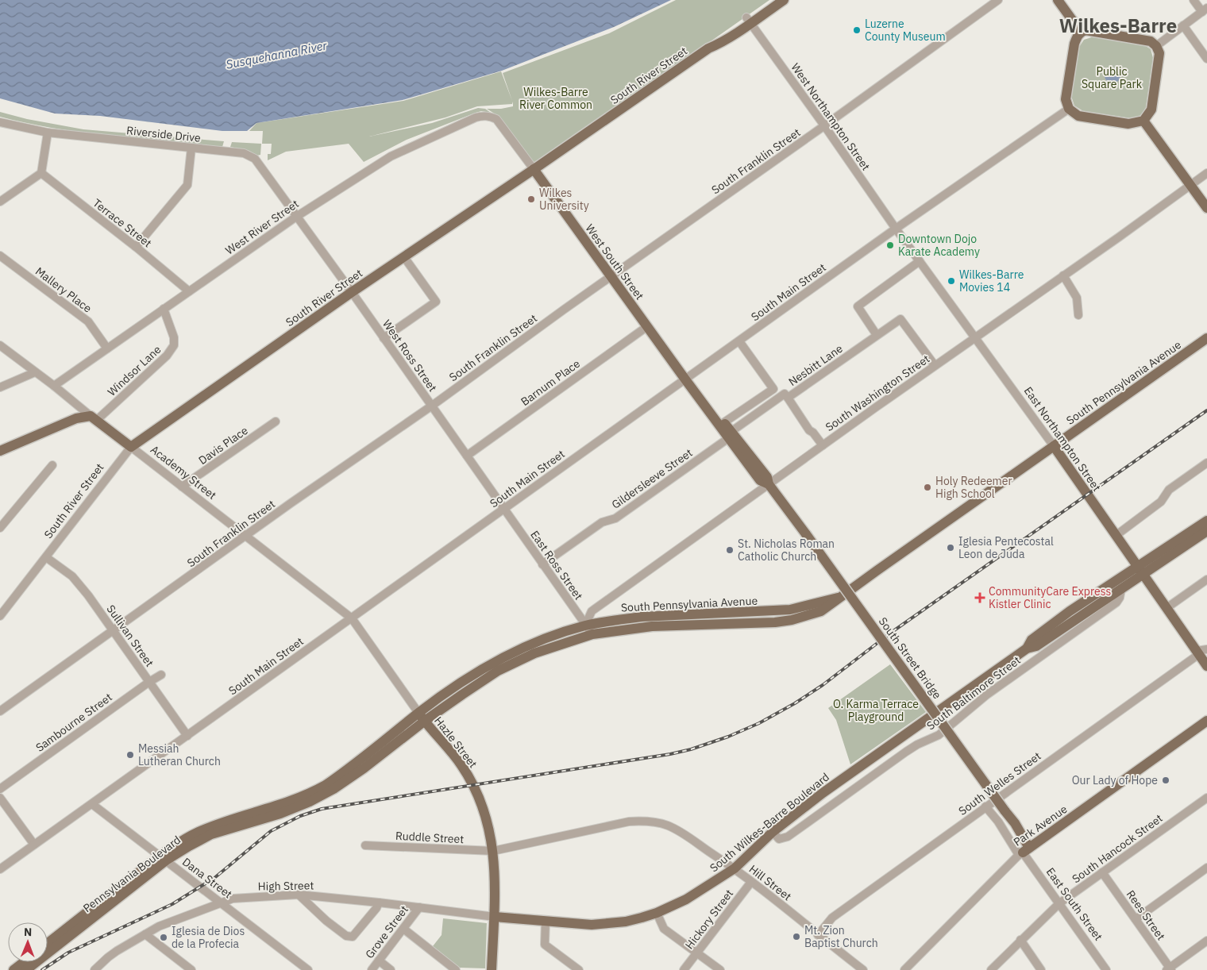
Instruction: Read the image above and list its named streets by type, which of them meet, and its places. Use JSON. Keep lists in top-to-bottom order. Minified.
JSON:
{"streets":{"main road":["South River Street","West South Street","South Pennsylvania Avenue","East Northampton Street","Academy Street","South Street Bridge","Hazle Street","South Wilkes-Barre Boulevard","Park Avenue","Pennsylvania Boulevard"],"street":["West Northampton Street","Riverside Drive","South Franklin Street","Terrace Street","West River Street","Mallery Place","South Main Street","West Ross Street","Nesbitt Lane","Windsor Lane","Barnum Place","South Washington Street","Davis Place","Gildersleeve Street","East Ross Street","Sullivan Street","South Baltimore Street","Sambourne Street","South Welles Street","Ruddle Street","South Hancock Street","Dana Street","Hill Street","High Street","East South Street","Rees Street","Hickory Street","Grove Street"]},"crossings":[["South River Street","West Northampton Street"],["South River Street","West South Street"],["South River Street","West Ross Street"],["South River Street","Academy Street"],["South River Street","Sullivan Street"],["West Northampton Street","South Franklin Street"],["West Northampton Street","South Main Street"],["West Northampton Street","East Northampton Street"],["Riverside Drive","West River Street"],["Riverside Drive","West Ross Street"],["South Franklin Street","West South Street"],["South Franklin Street","West Ross Street"],["South Franklin Street","Academy Street"],["South Franklin Street","Sullivan Street"],["Terrace Street","West River Street"],["West River Street","West South Street"],["West River Street","Mallery Place"],["West River Street","West Ross Street"],["West River Street","Windsor Lane"],["West River Street","Academy Street"],["West South Street","South Main Street"],["West South Street","Barnum Place"],["South Main Street","West Ross Street"],["South Main Street","East Northampton Street"],["South Main Street","Academy Street"],["South Main Street","East Ross Street"],["South Main Street","Sullivan Street"],["South Main Street","Hazle Street"],["South Main Street","Dana Street"],["West Ross Street","Barnum Place"],["West Ross Street","East Ross Street"],["Nesbitt Lane","South Washington Street"],["Nesbitt Lane","Gildersleeve Street"],["Windsor Lane","Academy Street"],["South Pennsylvania Avenue","South Washington Street"],["South Pennsylvania Avenue","East Northampton Street"],["South Pennsylvania Avenue","East Ross Street"],["South Pennsylvania Avenue","Hazle Street"],["South Pennsylvania Avenue","Pennsylvania Boulevard"],["South Washington Street","East Northampton Street"],["South Washington Street","East Ross Street"],["South Washington Street","South Street Bridge"],["East Northampton Street","South Welles Street"],["East Northampton Street","South Wilkes-Barre Boulevard"],["Davis Place","Academy Street"],["Academy Street","Hazle Street"],["Gildersleeve Street","East Ross Street"],["Sullivan Street","Sambourne Street"],["South Street Bridge","Park Avenue"],["South Street Bridge","East South Street"],["South Baltimore Street","South Wilkes-Barre Boulevard"],["Hazle Street","South Wilkes-Barre Boulevard"],["Hazle Street","Ruddle Street"],["Hazle Street","Pennsylvania Boulevard"],["Hazle Street","Hill Street"],["Hazle Street","High Street"],["South Welles Street","Hill Street"],["South Welles Street","East South Street"],["South Wilkes-Barre Boulevard","Hill Street"],["South Wilkes-Barre Boulevard","High Street"],["Park Avenue","East South Street"],["Ruddle Street","Hill Street"],["South Hancock Street","East South Street"],["South Hancock Street","Rees Street"],["Pennsylvania Boulevard","Dana Street"],["Dana Street","High Street"],["Hill Street","Hickory Street"],["High Street","Grove Street"]],"districts":["Wilkes-Barre"],"water":["Susquehanna River"],"parks":["Public Square Park","Wilkes-Barre River Common","O. Karma Terrace Playground"],"places":{"other":["Luzerne County Museum","Wilkes University","Downtown Dojo Karate Academy","Wilkes-Barre Movies 14","Holy Redeemer High School","Iglesia Pentecostal Leon de Juda","St. Nicholas Roman Catholic Church","Messiah Lutheran Church","Our Lady of Hope","Mt. Zion Baptist Church","Iglesia de Dios de la Profecia"],"health":["CommunityCare Express Kistler Clinic"]},"north":"top"}
